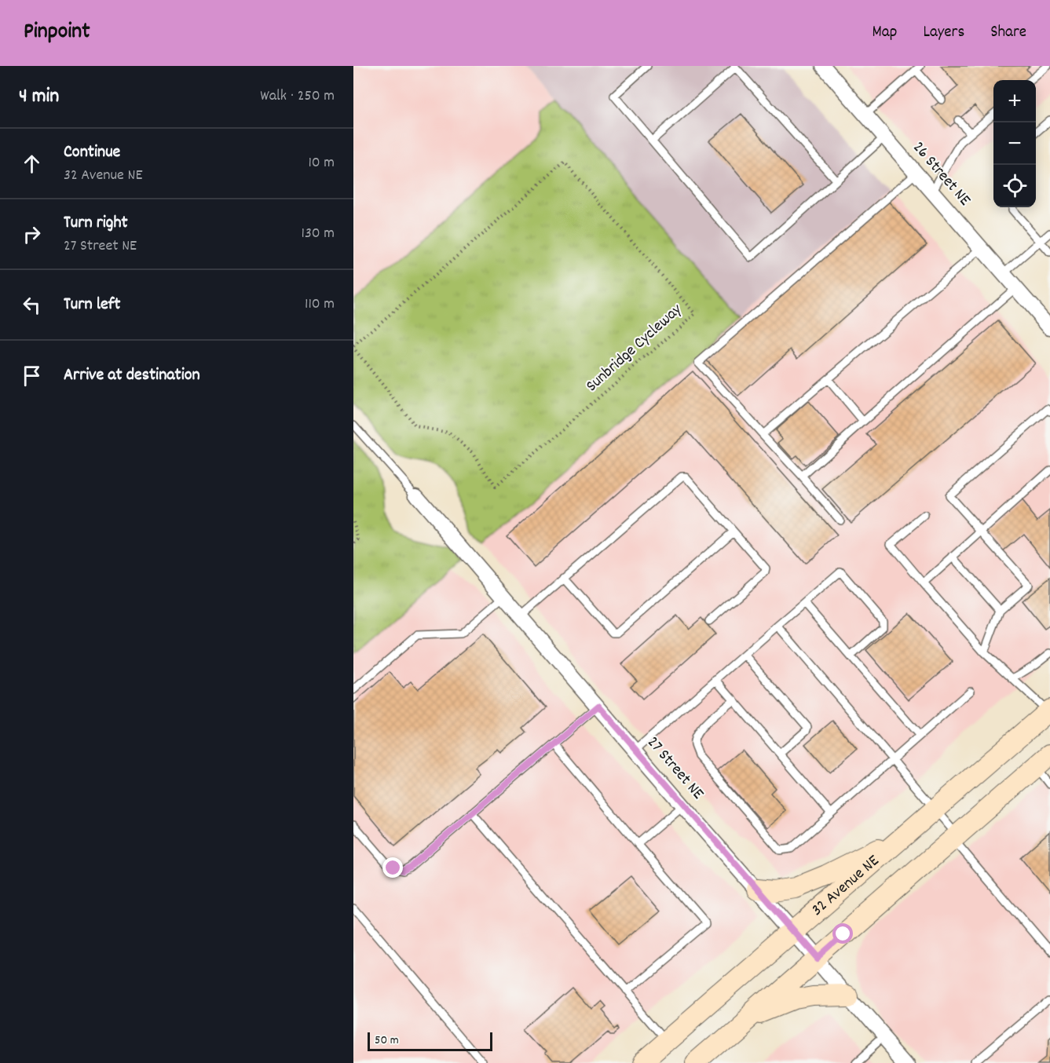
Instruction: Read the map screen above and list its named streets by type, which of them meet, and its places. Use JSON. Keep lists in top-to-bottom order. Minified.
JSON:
{"streets":{"main road":["32 Avenue NE"],"street":["26 Street NE","27 Street NE"],"path":["Sunbridge Cycleway"]},"crossings":[["27 Street NE","32 Avenue NE"]],"scale_bar":"50 m","page":{"header":"Pinpoint","nav":["Map","Layers","Share"],"heading":["4 min","Walk · 250 m"],"map_buttons":["+","−"],"list":[["Continue","32 Avenue NE","10 m"],["Turn right","27 Street NE","130 m"],["Turn left","110 m"],"Arrive at destination"],"scale":"50 m"}}
